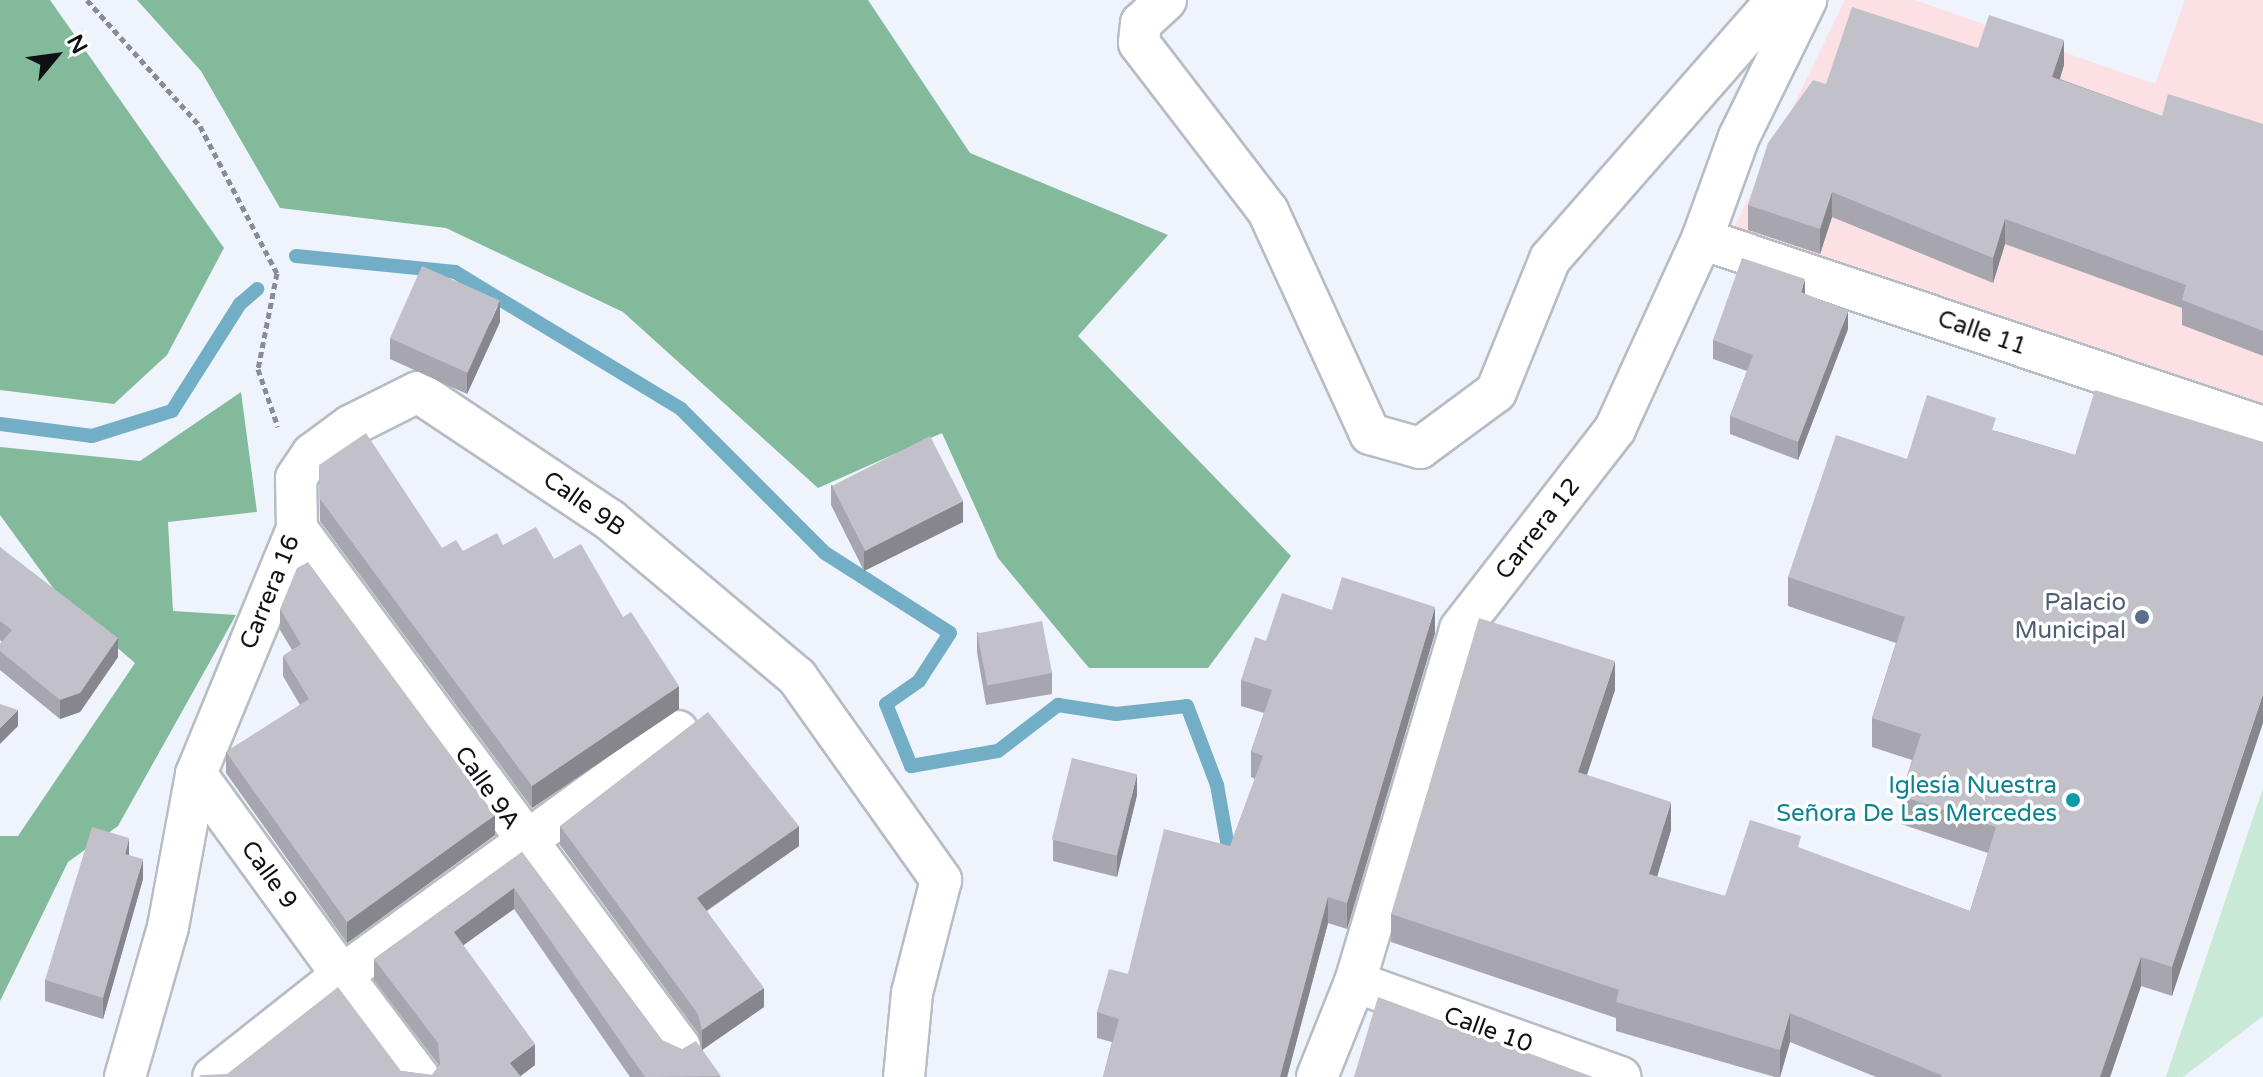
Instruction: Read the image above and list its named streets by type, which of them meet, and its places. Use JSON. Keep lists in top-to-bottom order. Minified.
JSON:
{"streets":{"street":["Calle 11","Calle 9B","Carrera 12","Carrera 16","Calle 9A","Calle 9","Calle 10"]},"crossings":[["Calle 11","Carrera 12"],["Calle 9B","Carrera 16"],["Carrera 12","Calle 10"],["Carrera 16","Calle 9A"],["Carrera 16","Calle 9"]],"places":["Palacio Municipal","Iglesía Nuestra Señora De Las Mercedes"],"north":"top right"}
